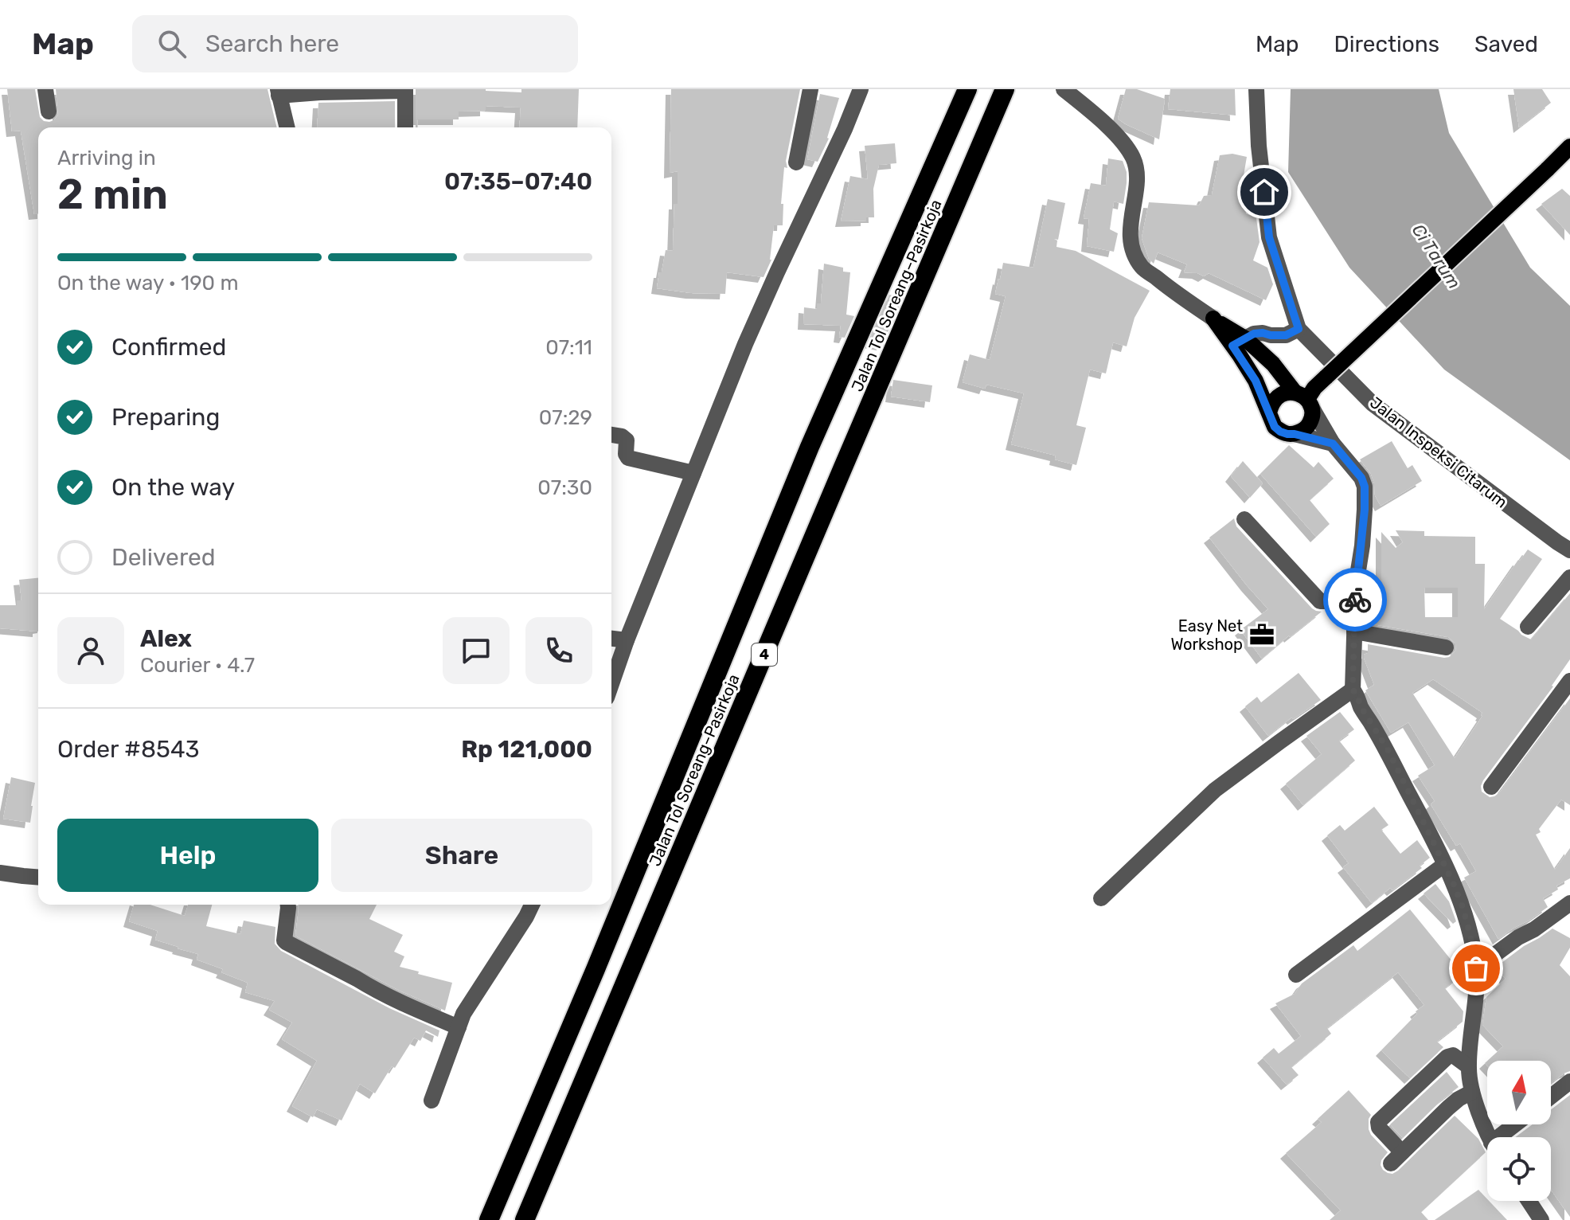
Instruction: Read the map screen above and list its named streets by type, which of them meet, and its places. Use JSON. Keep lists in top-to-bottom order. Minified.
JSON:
{"streets":{"highway":["Jalan Tol Soreang–Pasirkoja","4"],"street":["Jalan Inspeksi Citarum"]},"water":["Ci Tarum"],"places":{"office":["Easy Net Workshop"]},"north":"top","page":{"header":"Map","search":"Search here","nav":["Map","Directions","Saved"],"heading":["2 min","Arriving in","07:35–07:40"],"panel":["Alex","Courier · 4.7","Order #8543","Rp 121,000"],"bar":"On the way · 190 m","list":[["Confirmed","07:11"],["Preparing","07:29"],["On the way","07:30"],"Delivered"],"buttons":["Help","Share"]}}
